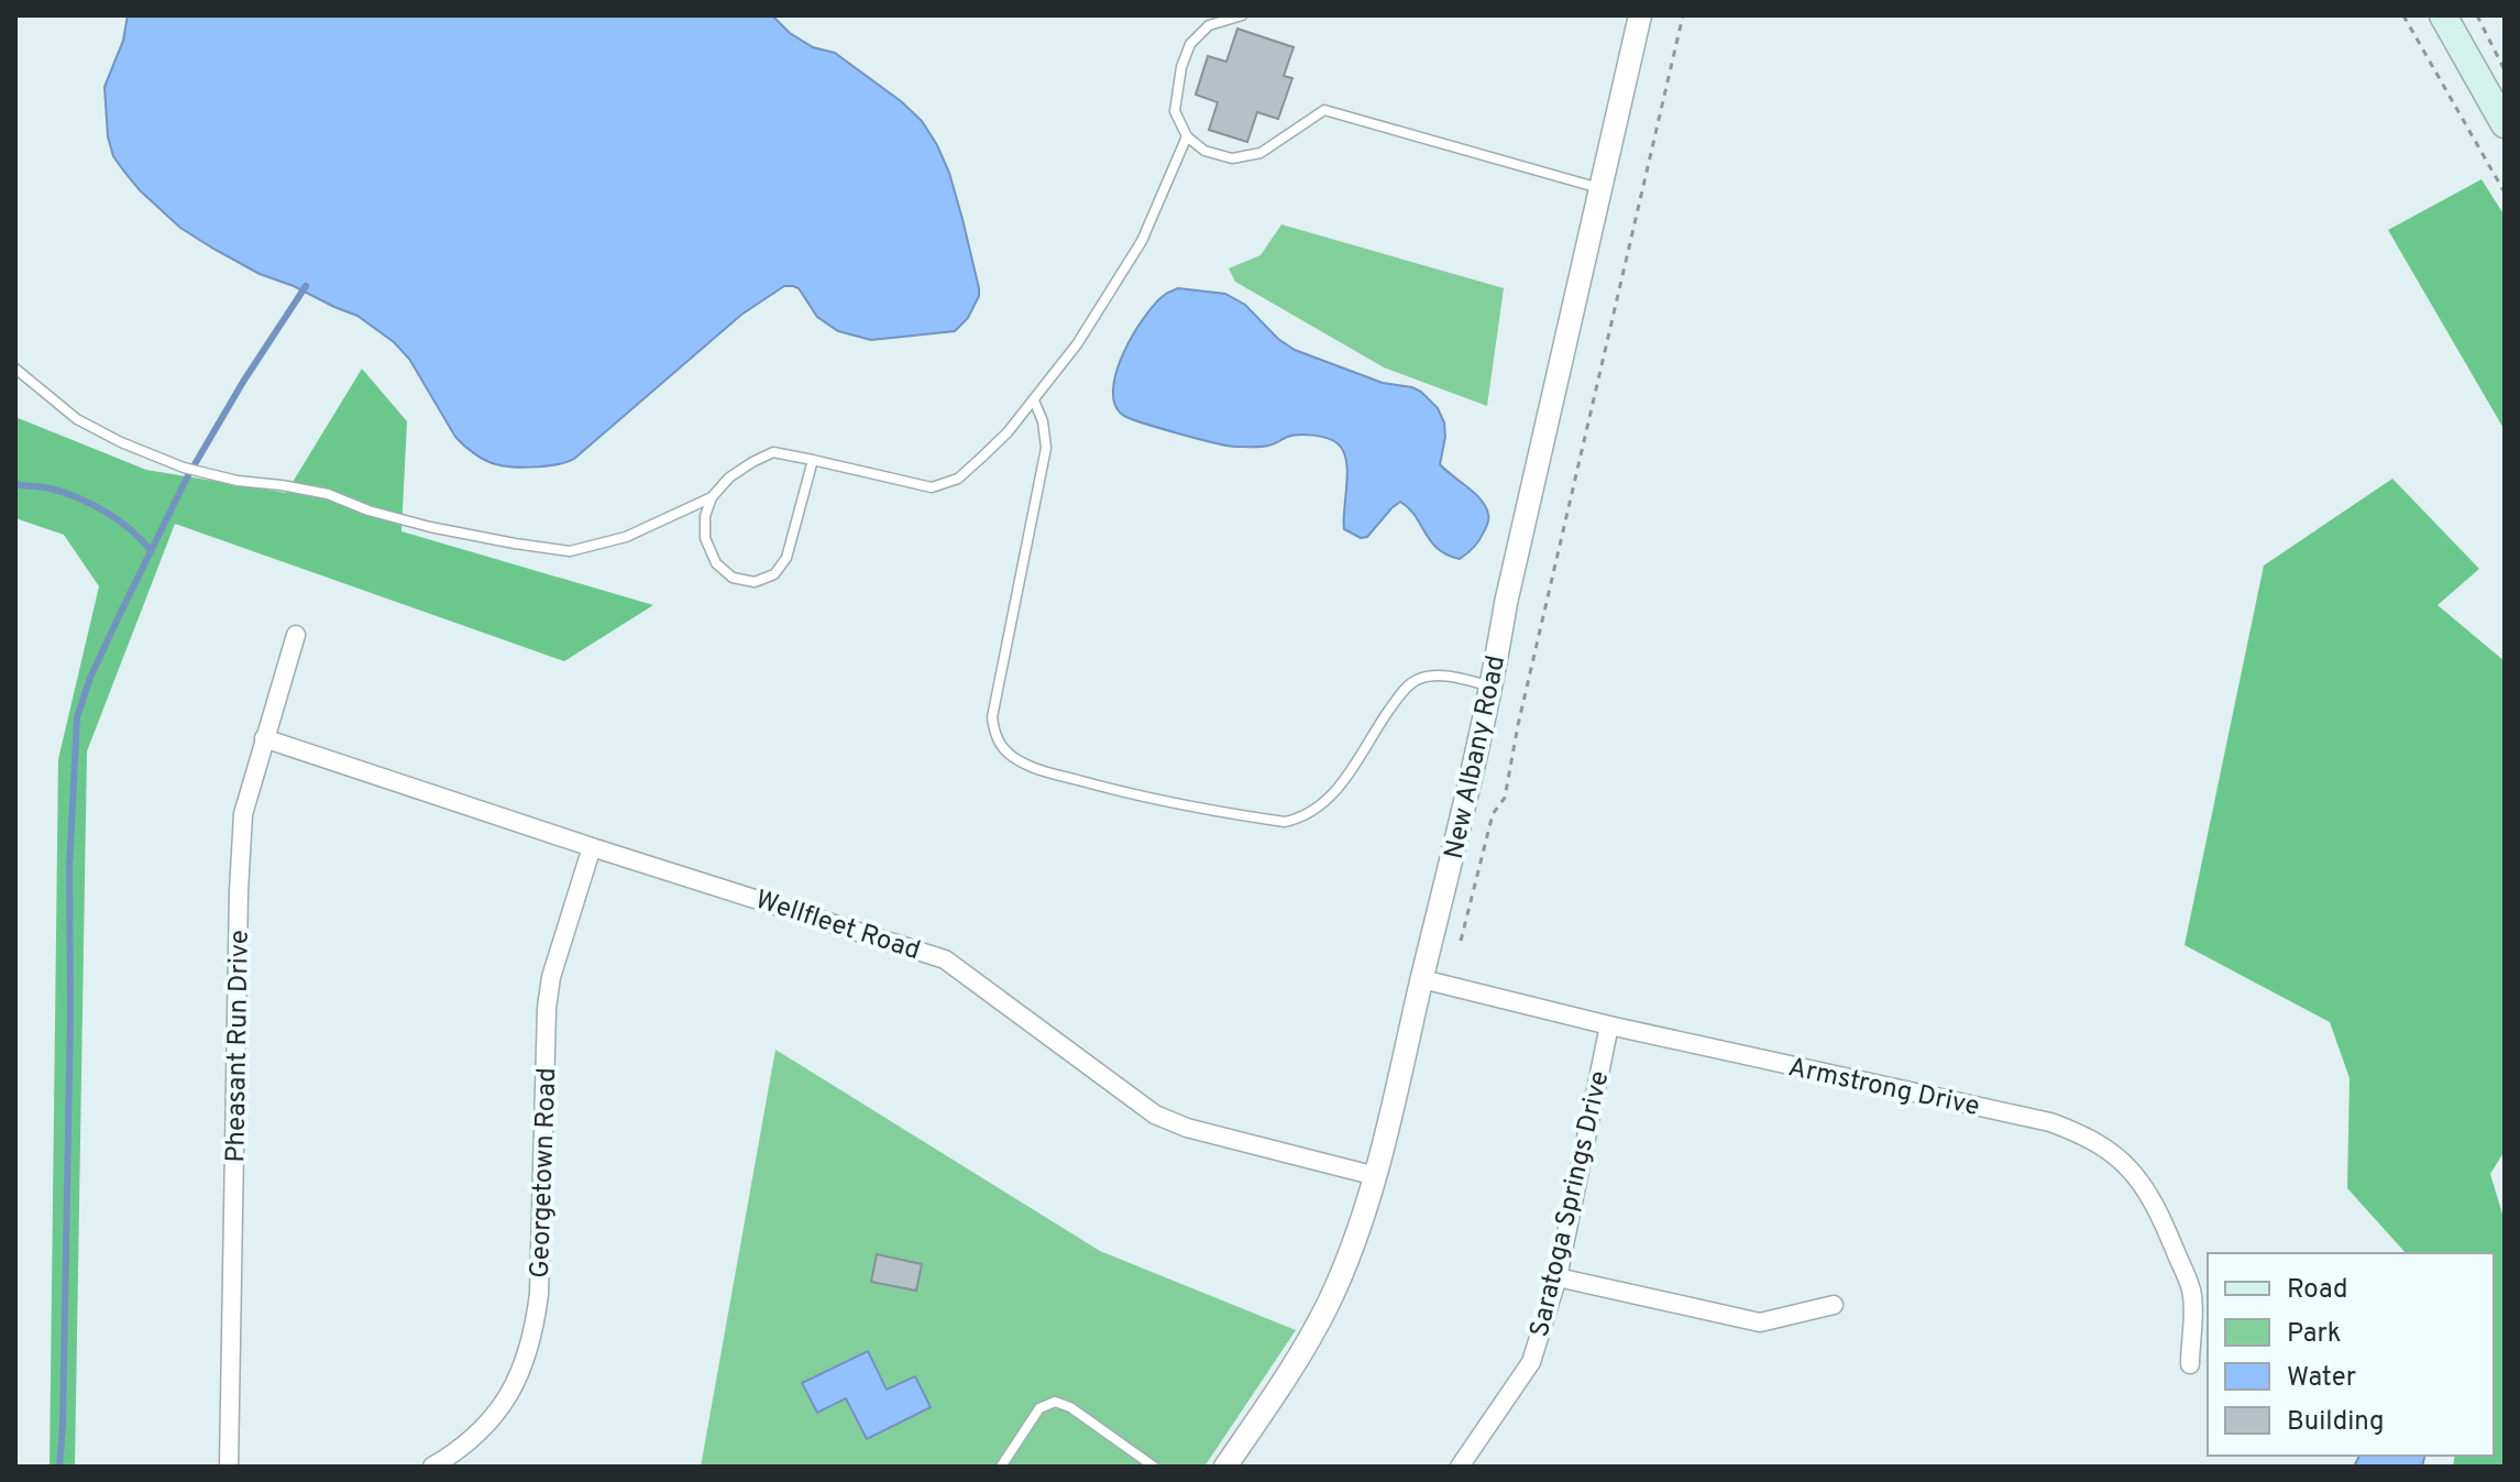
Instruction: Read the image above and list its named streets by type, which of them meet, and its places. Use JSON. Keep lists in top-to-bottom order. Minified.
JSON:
{"streets":{"street":["New Albany Road","Wellfleet Road","Pheasant Run Drive","Armstrong Drive","Georgetown Road","Saratoga Springs Drive"]},"crossings":[["New Albany Road","Wellfleet Road"],["New Albany Road","Armstrong Drive"],["Wellfleet Road","Pheasant Run Drive"],["Wellfleet Road","Georgetown Road"],["Armstrong Drive","Saratoga Springs Drive"]],"legend":["Road","Park","Water","Building"]}
